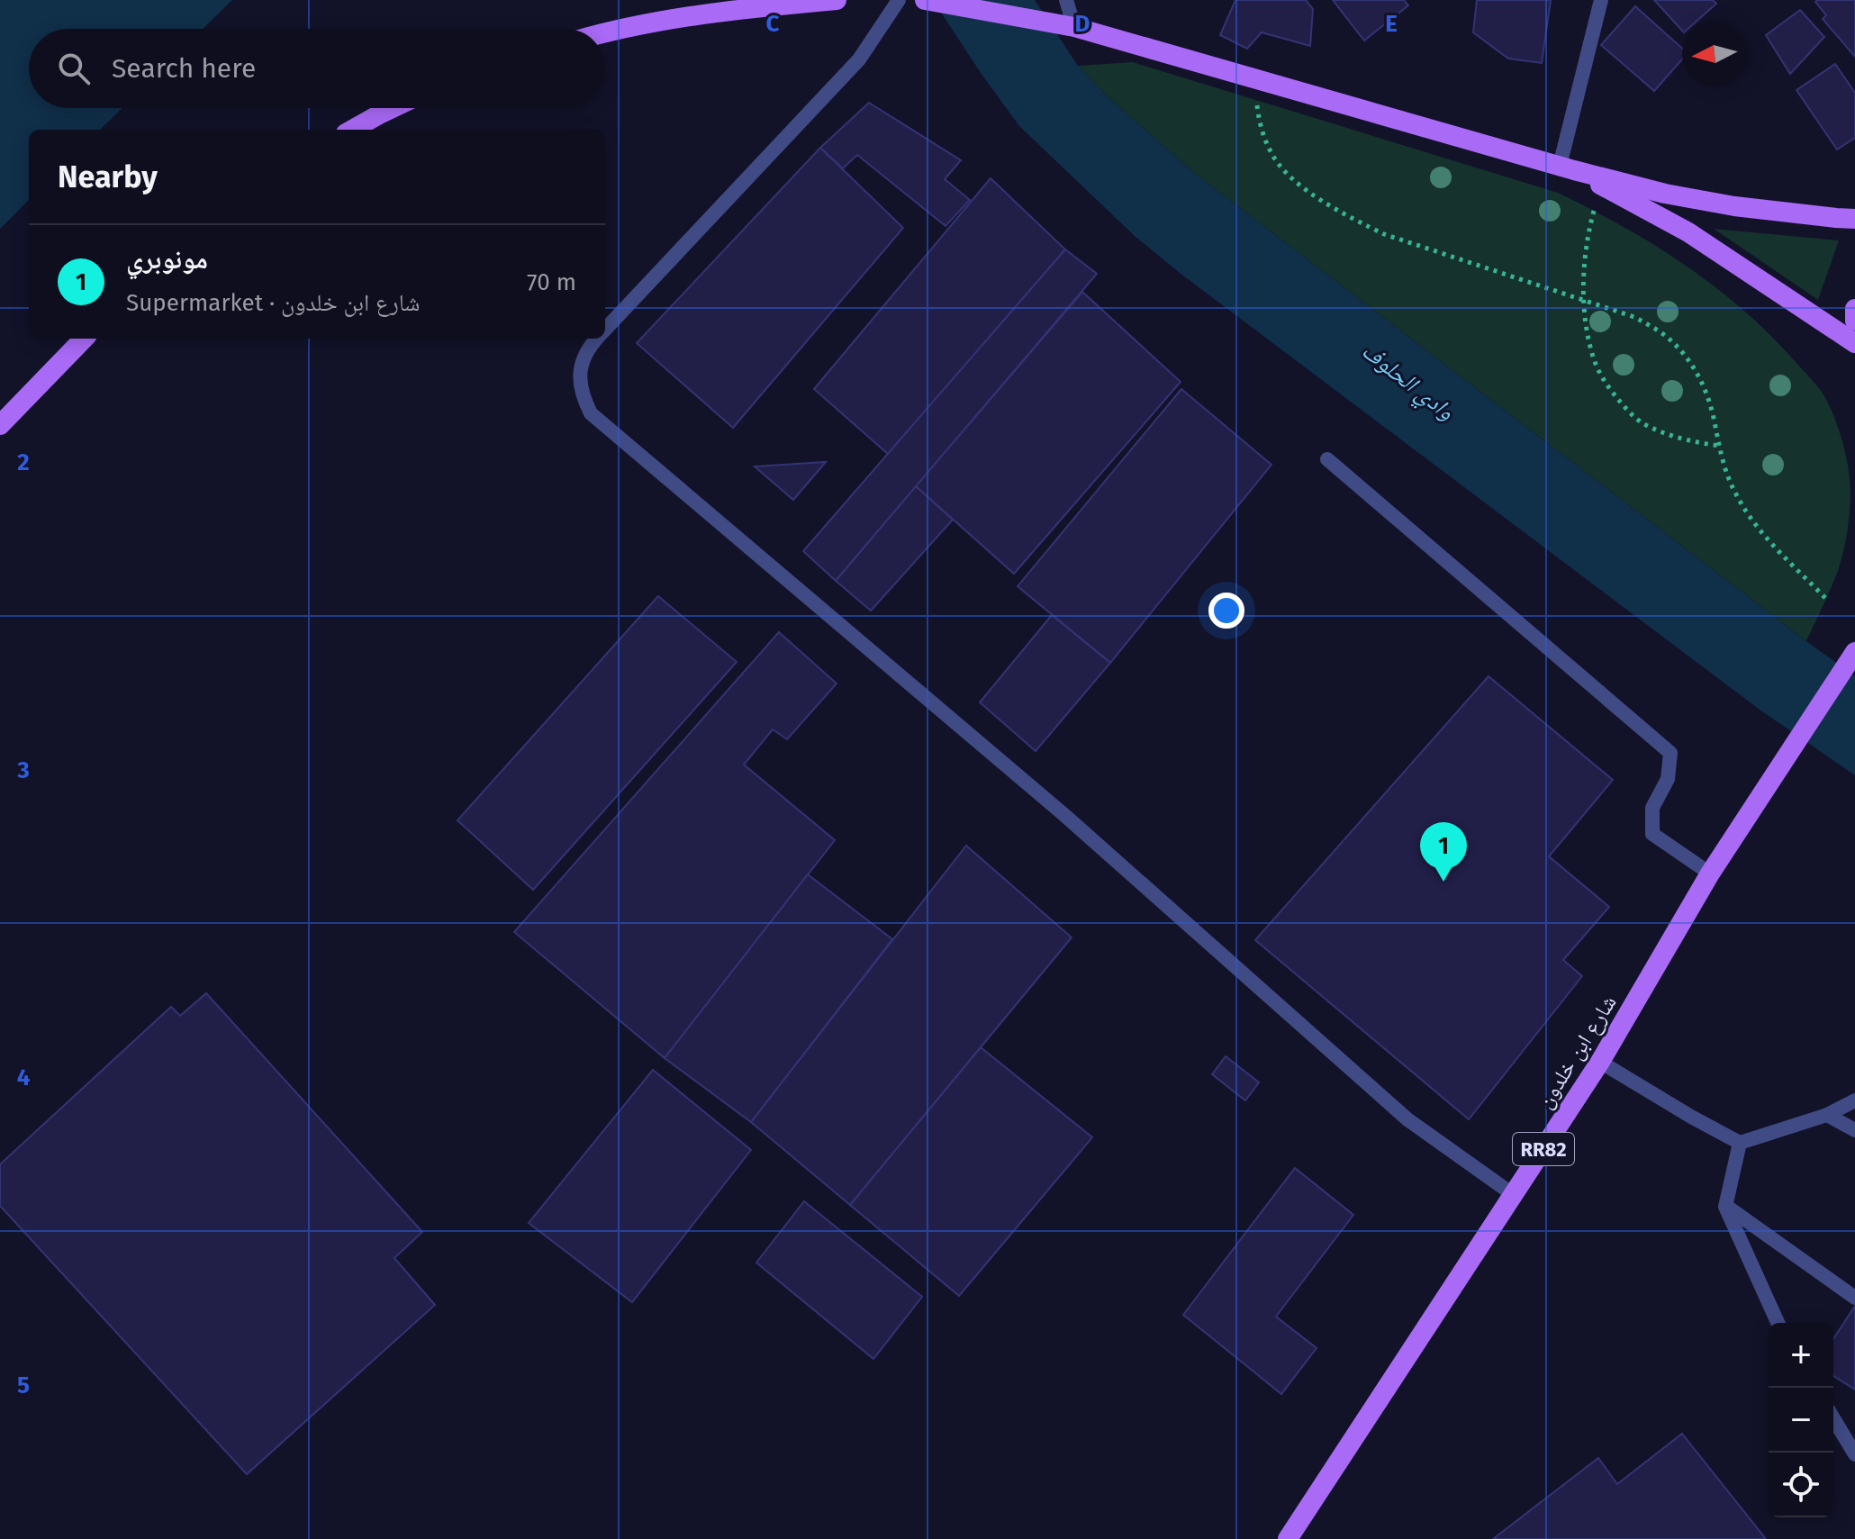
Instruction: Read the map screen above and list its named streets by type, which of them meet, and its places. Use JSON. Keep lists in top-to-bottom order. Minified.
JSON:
{"streets":{"main road":["شارع ابن خلدون","RR82"]},"water":["وادي الحلوف"],"north":"left","page":{"search":"Search here","heading":"Nearby","list":[{"mark":"1","name":"مونوبري","note":"Supermarket · شارع ابن خلدون","value":"70 m"}],"pins":"1","map_buttons":["+","−"]},"grid":{"columns":["C","D","E"],"rows":["2","3","4","5"]}}
